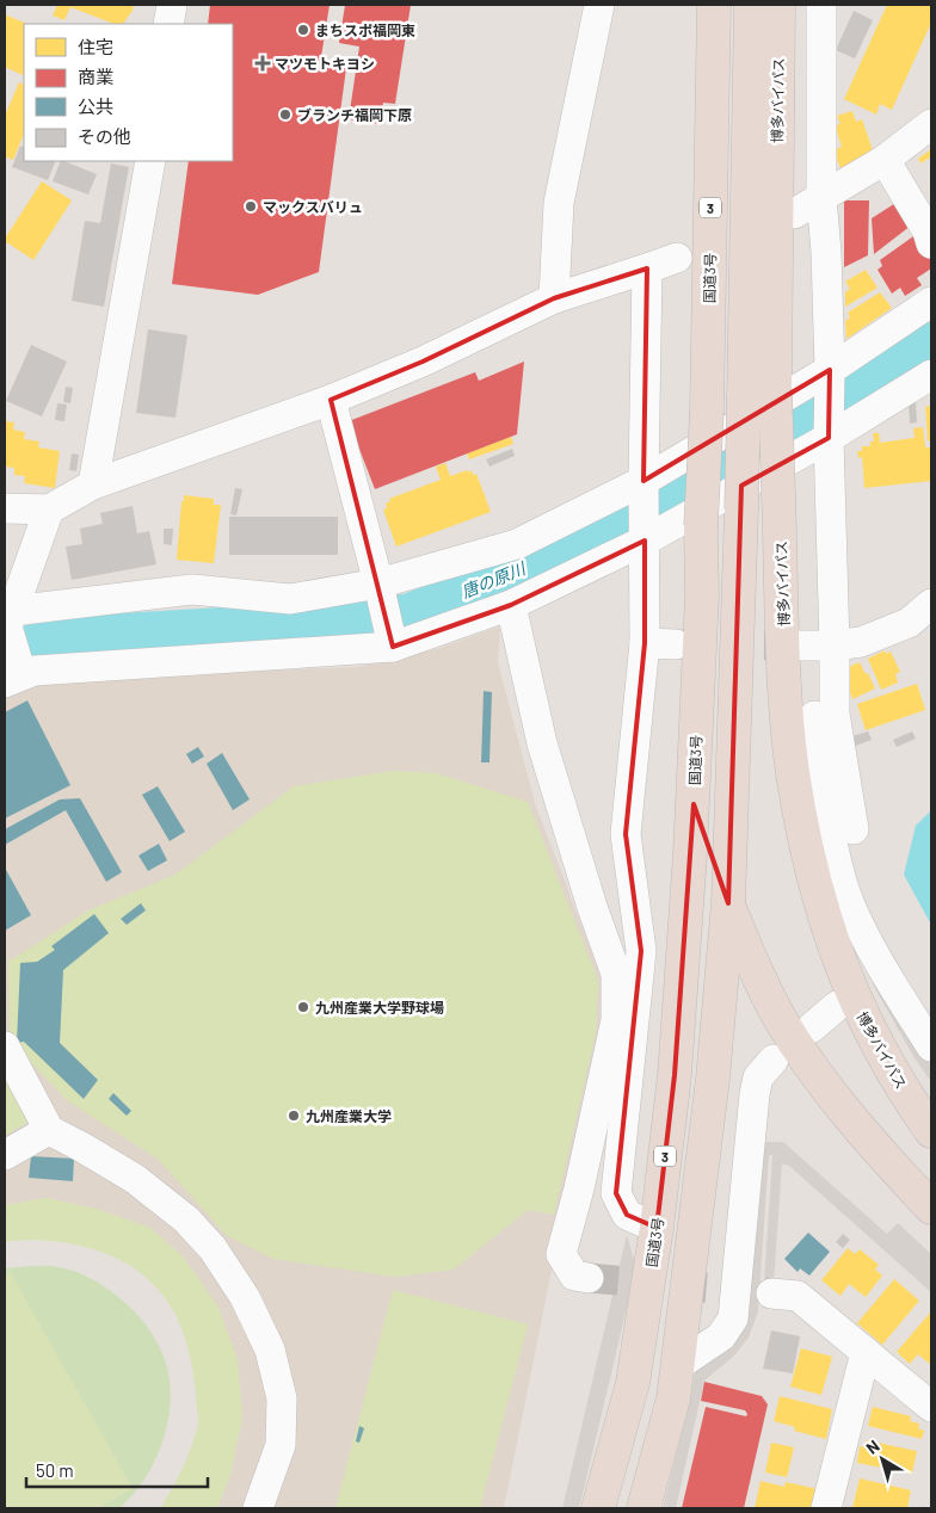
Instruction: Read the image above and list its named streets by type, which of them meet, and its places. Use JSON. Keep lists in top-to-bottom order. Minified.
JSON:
{"streets":{"highway":["博多バイパス","3","国道3号"]},"crossings":[["博多バイパス","3"],["3","国道3号"]],"water":["唐の原川"],"places":{"other":["まちスポ福岡東","ブランチ福岡下原","マックスバリュ","九州産業大学野球場","九州産業大学"],"health":["マツモトキヨシ"]},"legend":["住宅","商業","公共","その他"],"scale_bar":"50 m","north":"top left"}
